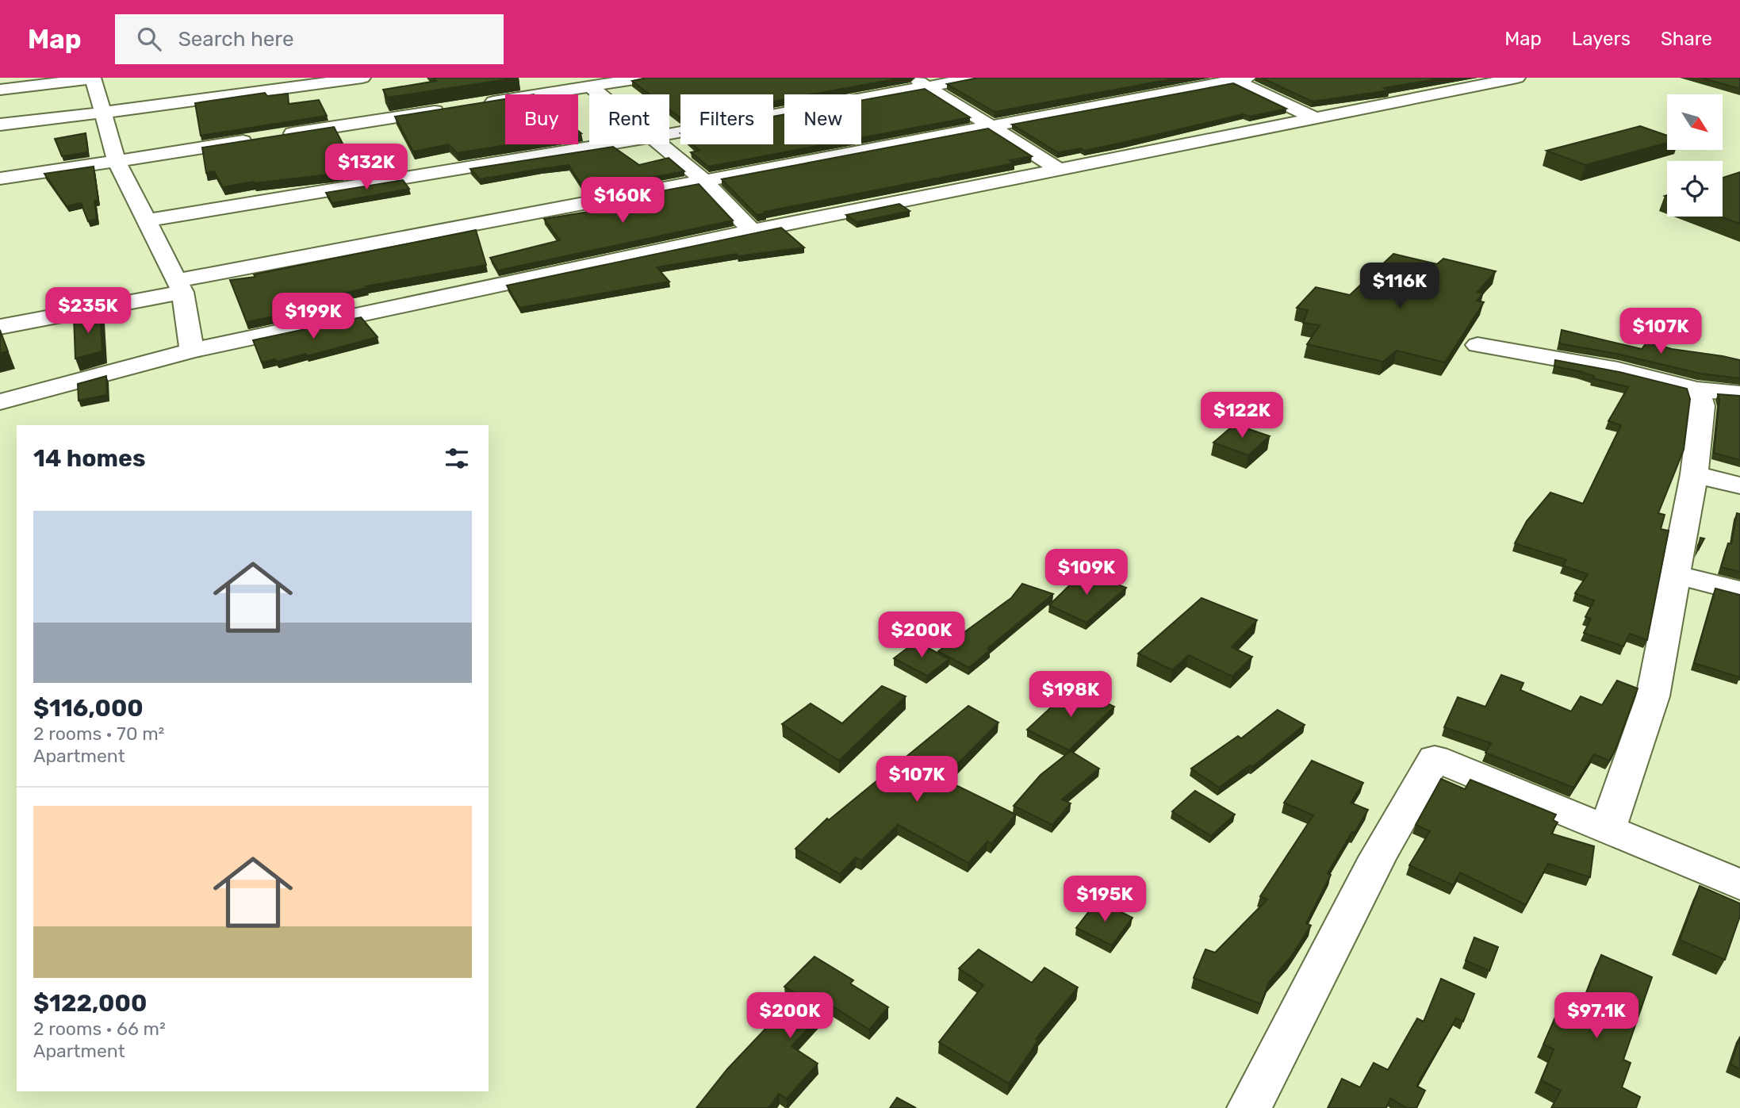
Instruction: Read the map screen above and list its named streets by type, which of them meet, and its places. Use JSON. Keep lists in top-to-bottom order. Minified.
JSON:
{"north":"bottom right","page":{"header":"Map","search":"Search here","nav":["Map","Layers","Share"],"chip":["Buy","Rent","Filters","New"],"price":["$132K","$160K","$116K","$235K","$199K","$107K","$122K","$109K","$200K","$198K","$107K","$195K","$200K","$97.1K"],"heading":"14 homes","list":[{"name":"$116,000","note":"2 rooms · 70 m² · Apartment"},{"name":"$122,000","note":"2 rooms · 66 m² · Apartment"}]}}
